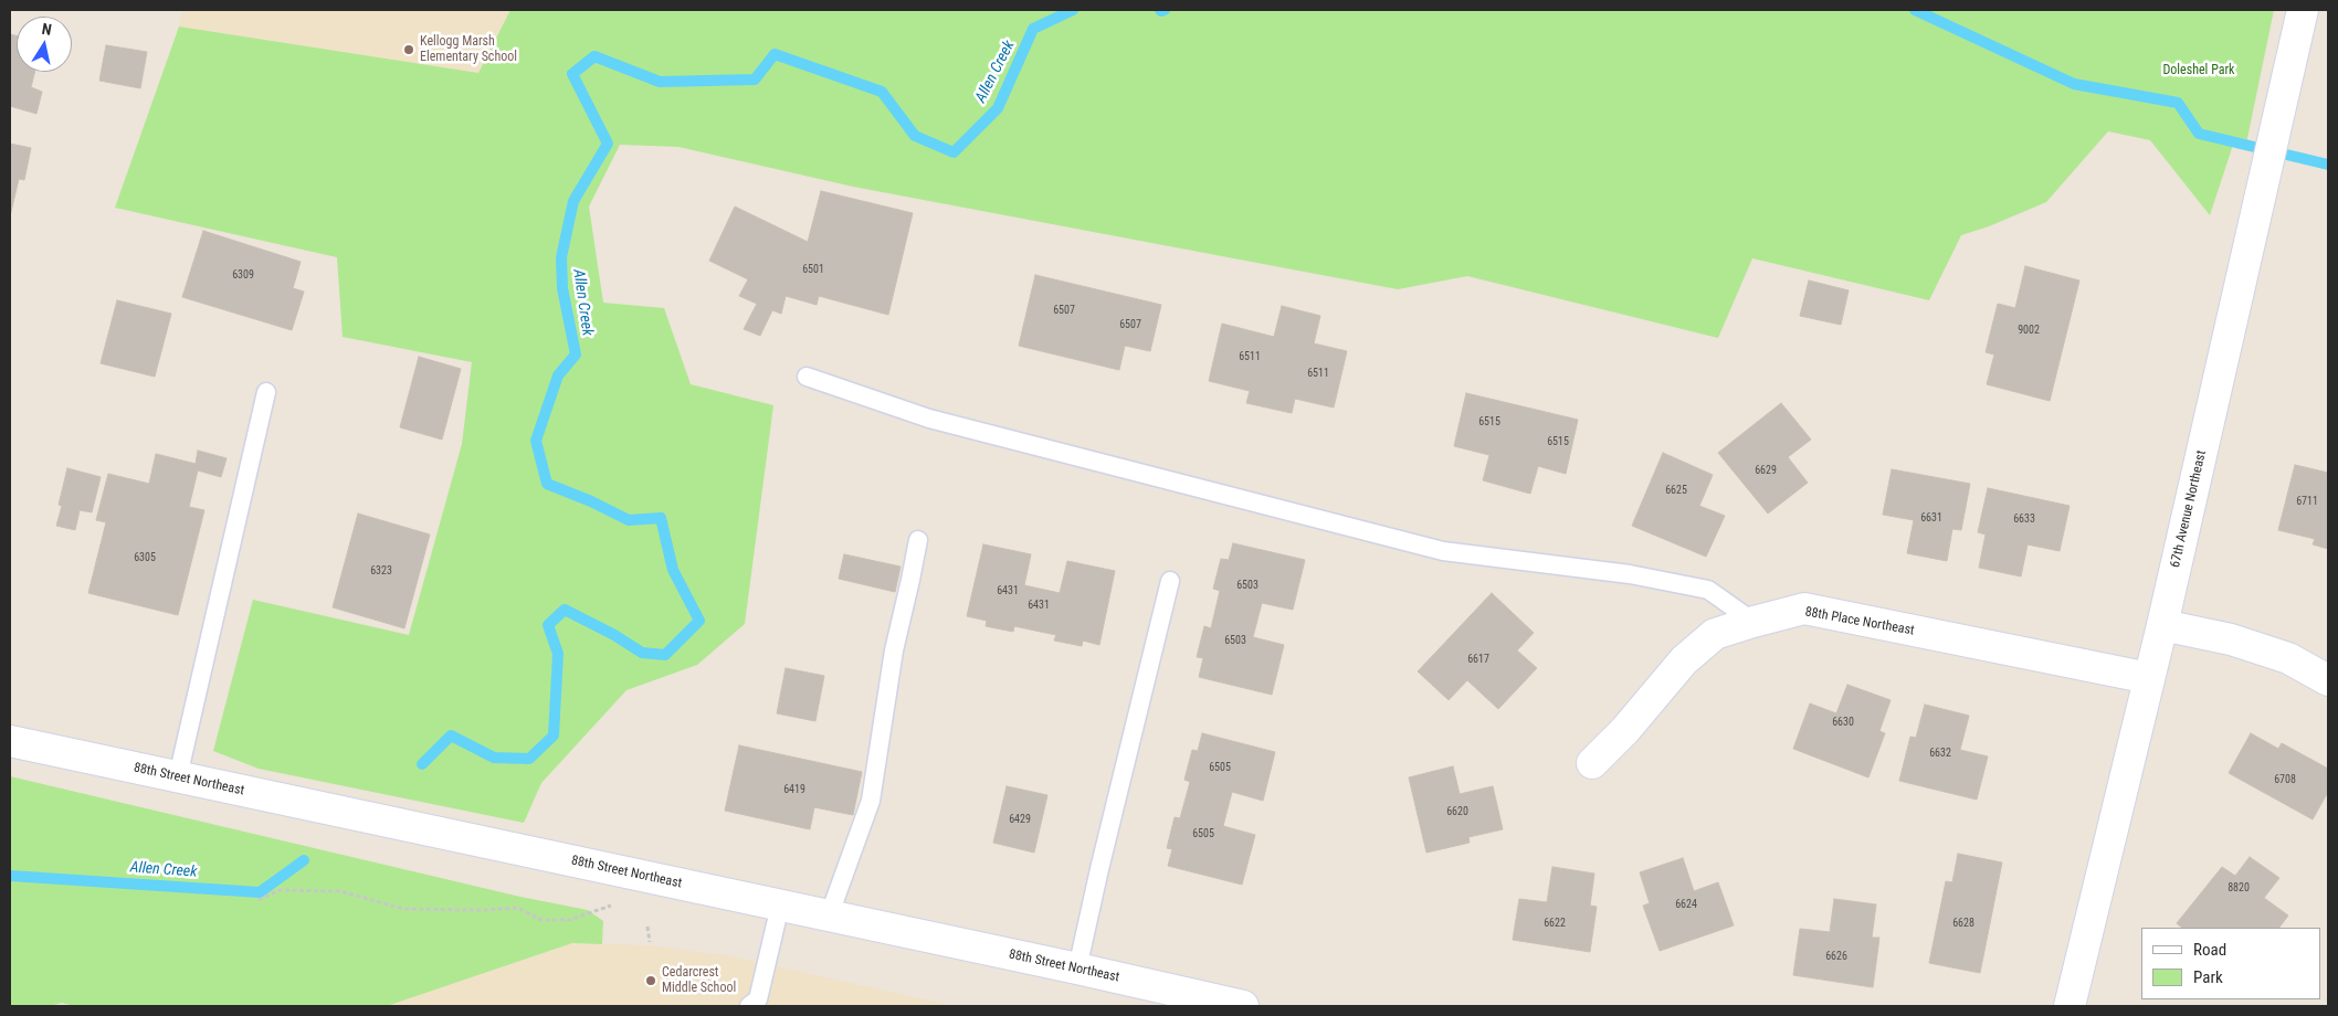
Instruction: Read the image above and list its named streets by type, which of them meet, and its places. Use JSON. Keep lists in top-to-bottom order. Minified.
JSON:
{"streets":{"main road":["67th Avenue Northeast","88th Place Northeast","88th Street Northeast"]},"crossings":[["67th Avenue Northeast","88th Place Northeast"]],"water":["Allen Creek"],"parks":["Doleshel Park"],"places":["Kellogg Marsh Elementary School","Cedarcrest Middle School"],"house_numbers":["6501","6309","6507","6507","9002","6511","6511","6515","6515","6629","6625","6711","6631","6633","6305","6323","6503","6431","6431","6503","6617","6630","6632","6505","6708","6419","6620","6429","6505","8820","6624","6622","6628","6626"],"legend":["Road","Park"],"north":"top"}
